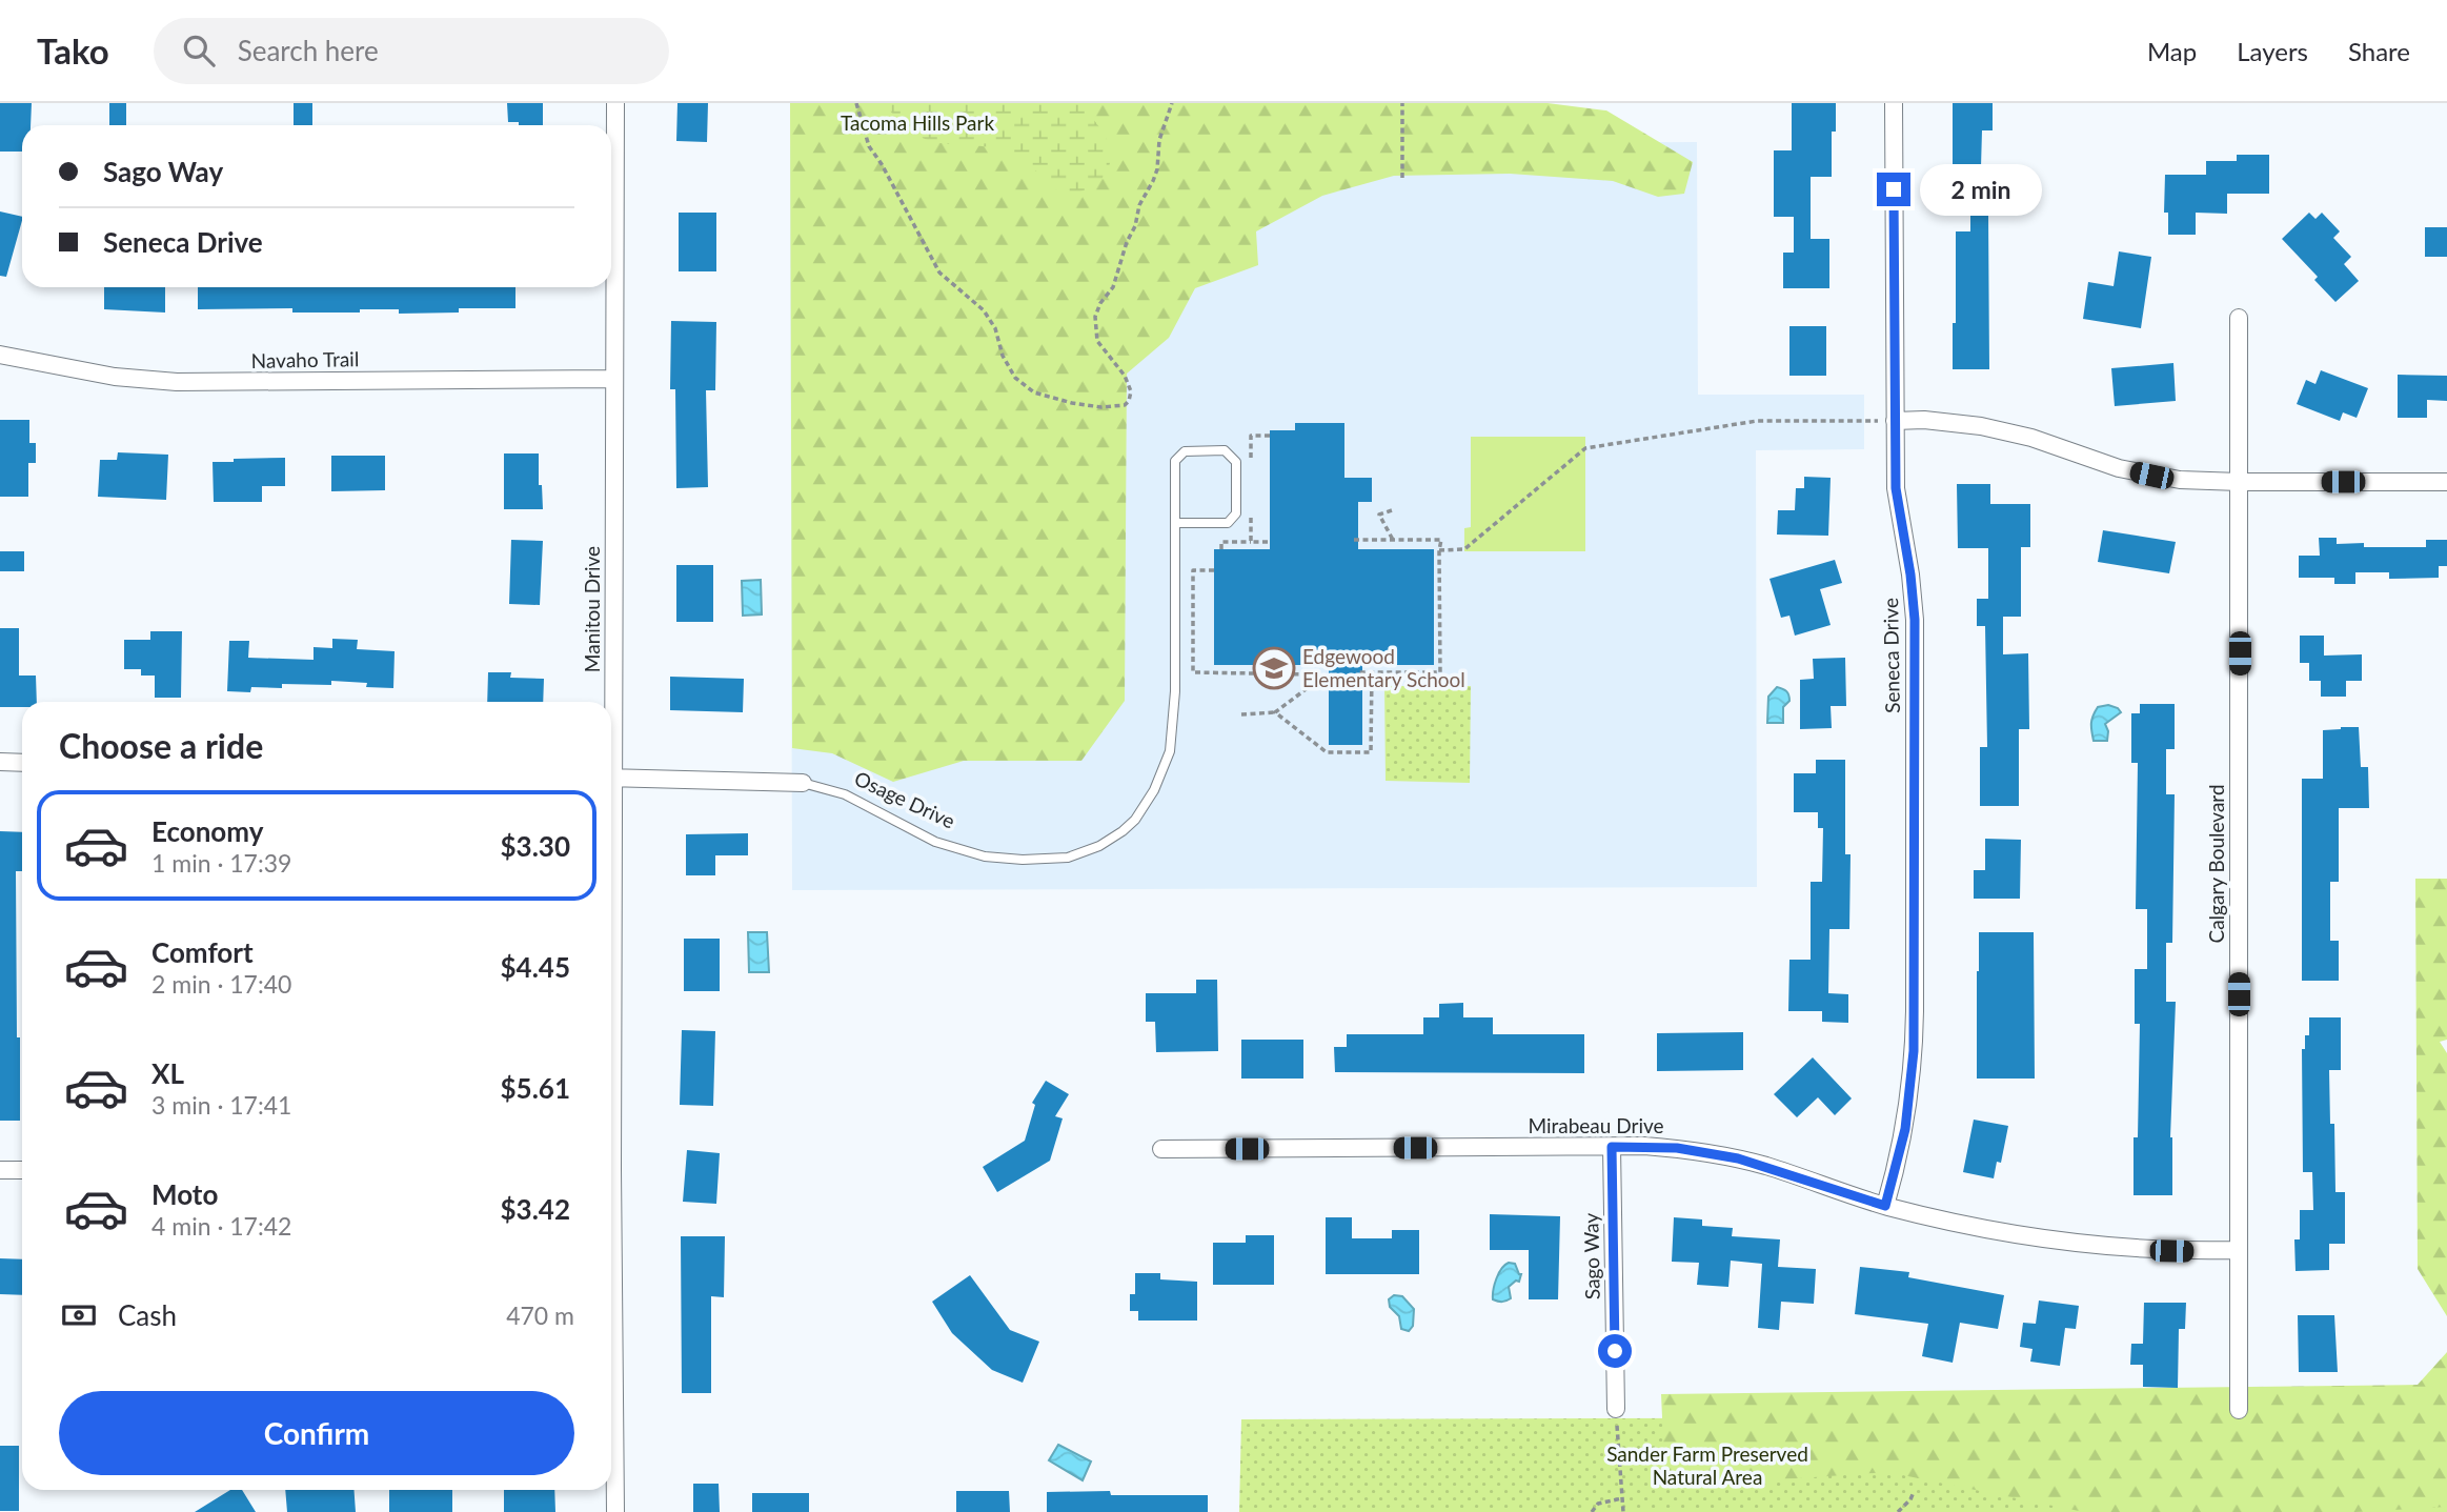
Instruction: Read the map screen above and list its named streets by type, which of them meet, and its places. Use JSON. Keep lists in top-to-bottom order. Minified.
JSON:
{"streets":{"street":["Navaho Trail","Manitou Drive","Seneca Drive","Osage Drive","Calgary Boulevard","Mirabeau Drive","Sago Way"]},"crossings":[["Navaho Trail","Manitou Drive"],["Seneca Drive","Mirabeau Drive"],["Calgary Boulevard","Mirabeau Drive"],["Mirabeau Drive","Sago Way"]],"parks":["Tacoma Hills Park","Sander Farm Preserved Natural Area"],"places":{"school or university":["Edgewood Elementary School"]},"page":{"header":"Tako","search":"Search here","nav":["Map","Layers","Share"],"banner":["Sago Way","Seneca Drive"],"bubble":"2 min","heading":"Choose a ride","list":[{"name":"Economy","note":"1 min · 17:39","value":"$3.30"},{"name":"Comfort","note":"2 min · 17:40","value":"$4.45"},{"name":"XL","note":"3 min · 17:41","value":"$5.61"},{"name":"Moto","note":"4 min · 17:42","value":"$3.42"}],"pay":["Cash","470 m"],"buttons":"Confirm"}}
